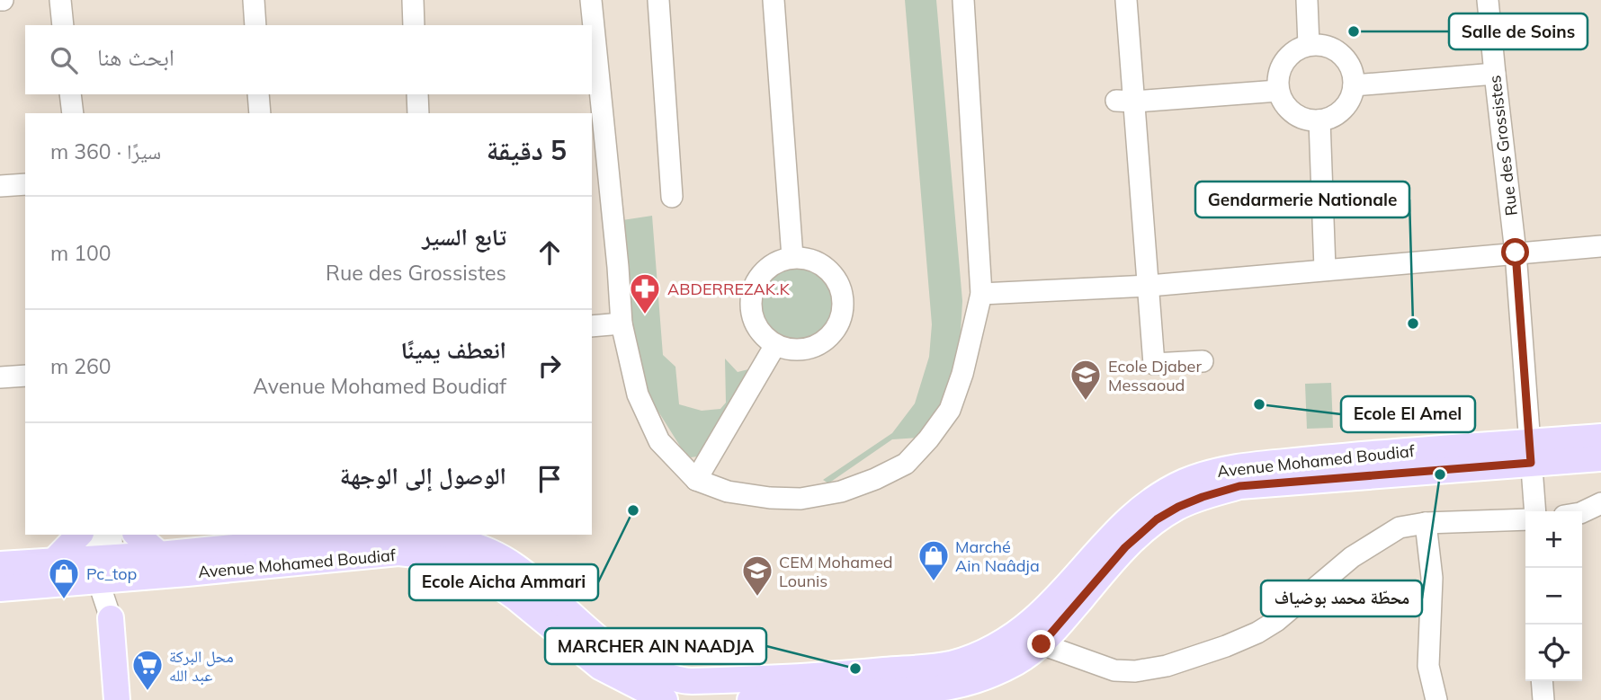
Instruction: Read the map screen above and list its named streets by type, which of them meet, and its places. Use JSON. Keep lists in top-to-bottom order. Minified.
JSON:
{"streets":{"main road":["Avenue Mohamed Boudiaf"],"street":["Rue des Grossistes"]},"crossings":[["Rue des Grossistes","Avenue Mohamed Boudiaf"]],"places":{"other":["Salle de Soins","Gendarmerie Nationale","Ecole El Amel","محطّة محمد بوضياف","Ecole Aicha Ammari","MARCHER AIN NAADJA"],"pharmacy":["ABDERREZAK.K"],"school or university":["Ecole Djaber Messaoud","CEM Mohamed Lounis"],"shop":["Marché Ain Naâdja","Pc_top"],"supermarket":["محل البركة عبد الله"]},"page":{"search":"ابحث هنا","heading":["5 دقيقة","سيرًا · 360 m"],"list":[["تابع السير","Rue des Grossistes","100 m"],["انعطف يمينًا","Avenue Mohamed Boudiaf","260 m"],"الوصول إلى الوجهة"],"map_buttons":["+","−"]}}
